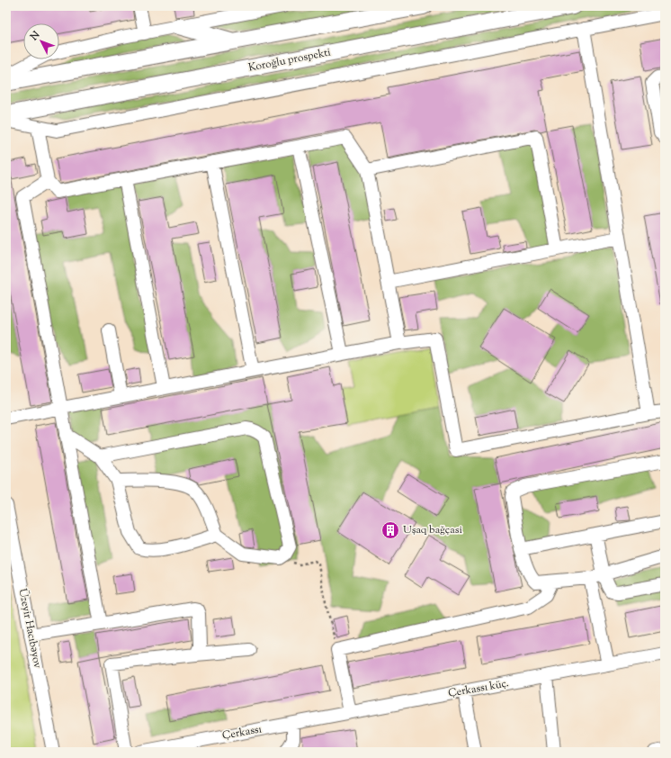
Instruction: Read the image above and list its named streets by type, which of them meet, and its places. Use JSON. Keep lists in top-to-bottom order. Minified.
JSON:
{"streets":{"main road":["Koroğlu prospekti"],"street":["Üzeyir Hacıbəyov","Çerkassı küç.","Çerkassı"]},"crossings":[["Çerkassı küç.","Çerkassı"]],"places":{"building":["Uşaq bağçasi"]},"north":"top left"}
